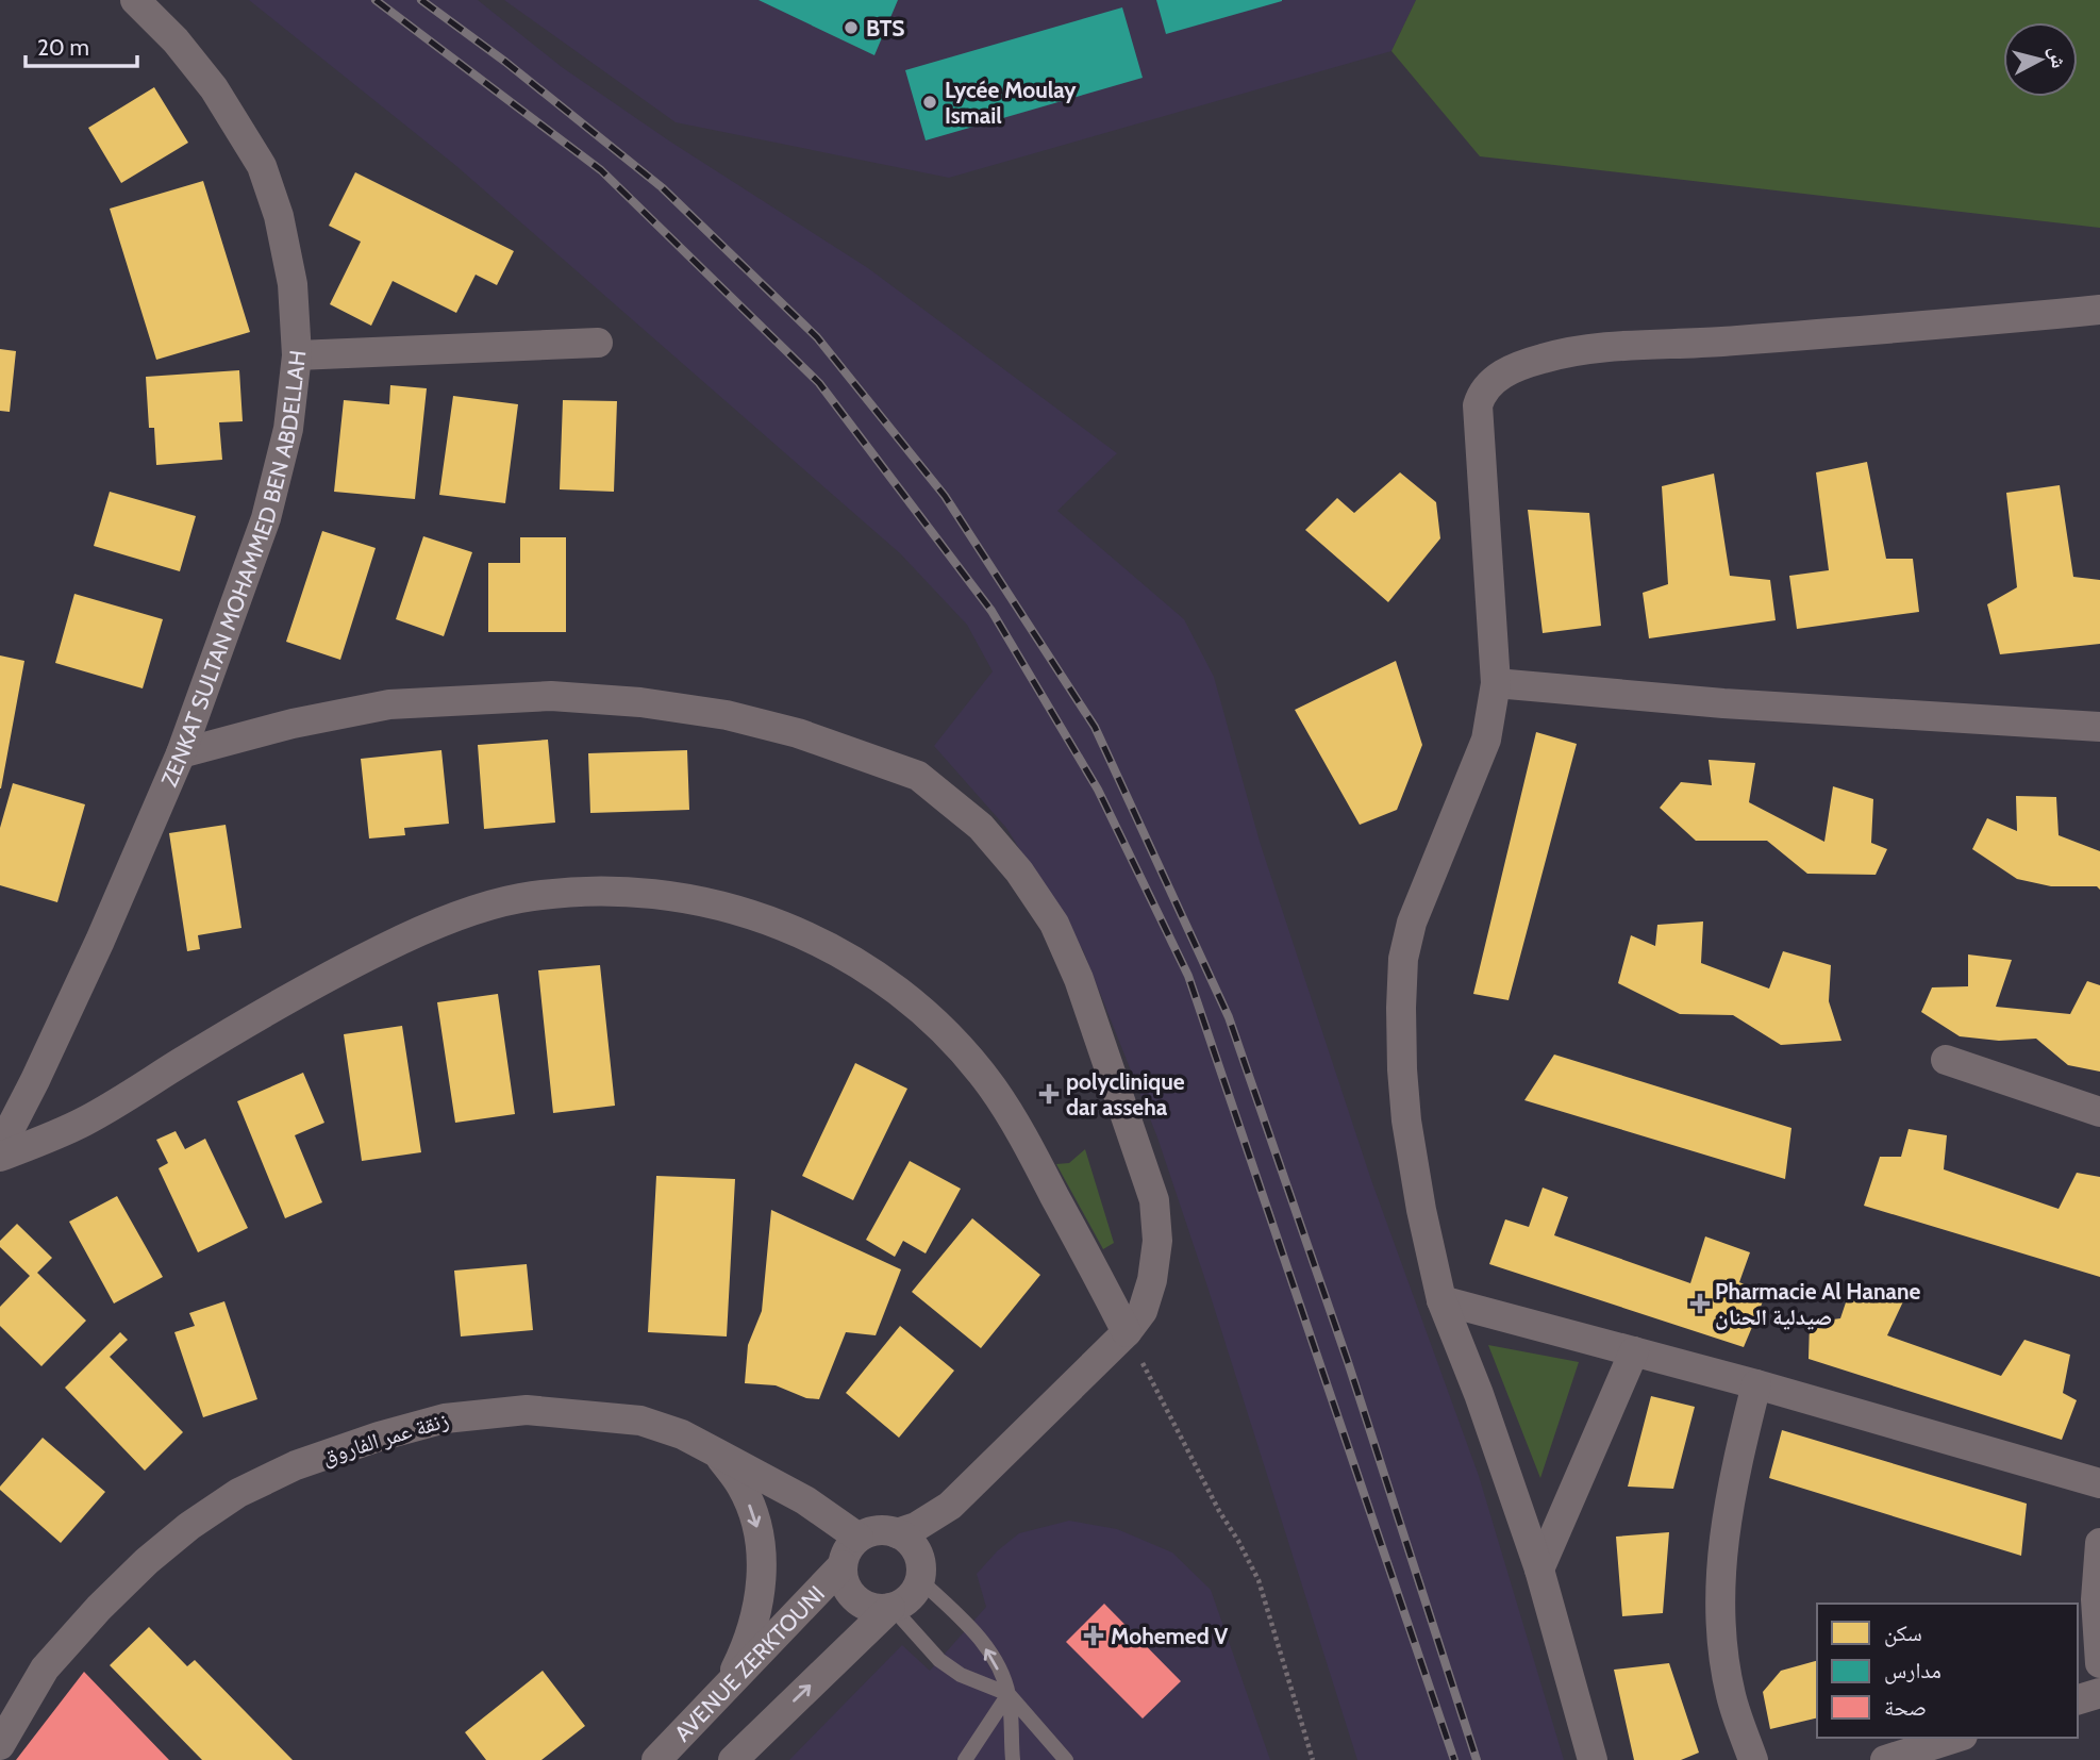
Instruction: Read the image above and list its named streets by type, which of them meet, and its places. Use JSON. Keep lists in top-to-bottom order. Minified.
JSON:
{"streets":{"street":["ZENKAT SULTAN MOHAMMED BEN ABDELLAH","زنقة عمر الفاروق","AVENUE ZERKTOUNI"]},"crossings":[["زنقة عمر الفاروق","AVENUE ZERKTOUNI"]],"places":{"other":["BTS","Lycée Moulay Ismail"],"health":["polyclinique dar asseha","Pharmacie Al Hanane صيدلية الحنان","Mohemed V"]},"legend":["سكن","مدارس","صحة"],"scale_bar":"20 m","north":"right"}
